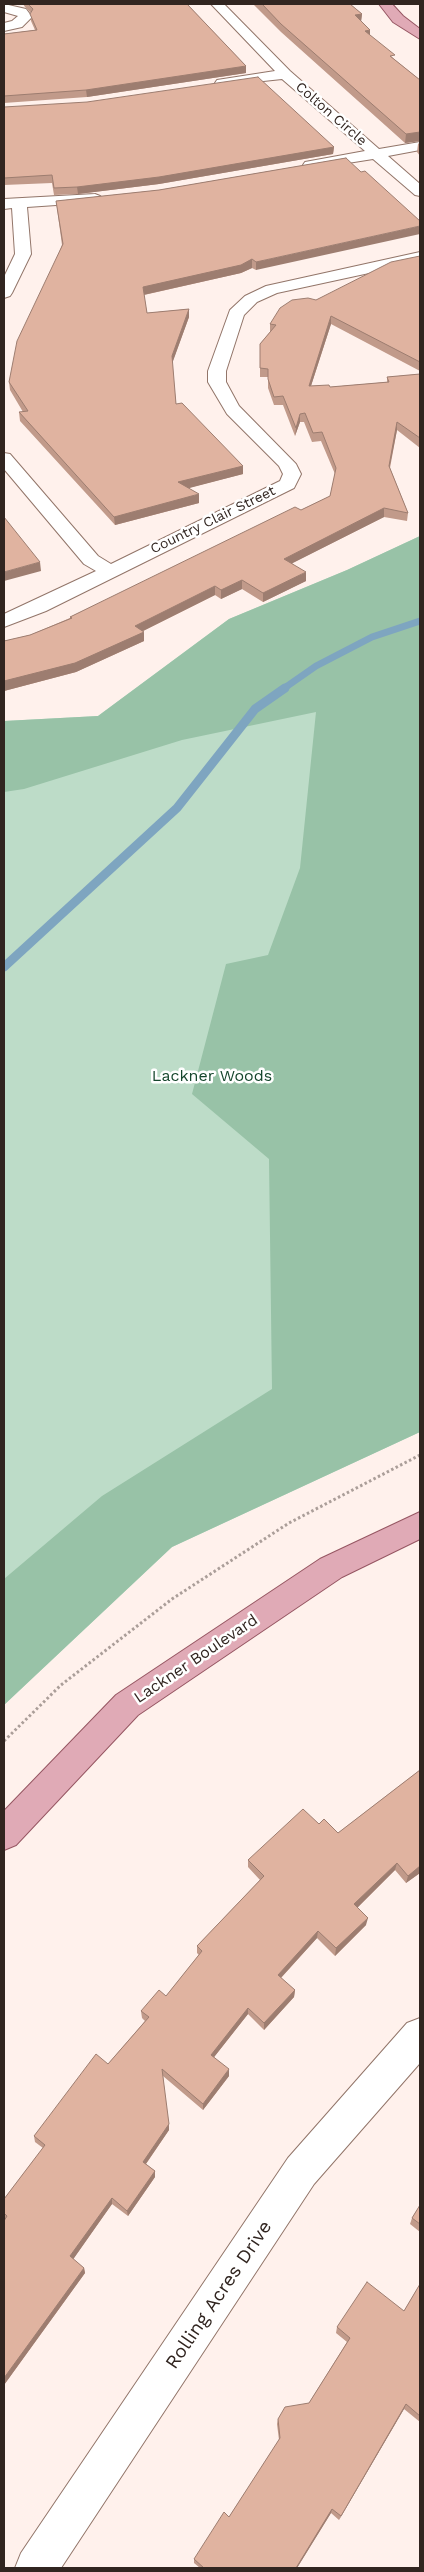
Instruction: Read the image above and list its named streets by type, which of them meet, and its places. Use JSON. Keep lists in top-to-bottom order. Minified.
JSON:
{"streets":{"main road":["Lackner Boulevard"],"street":["Colton Circle","Country Clair Street","Rolling Acres Drive"]},"parks":["Lackner Woods"]}
